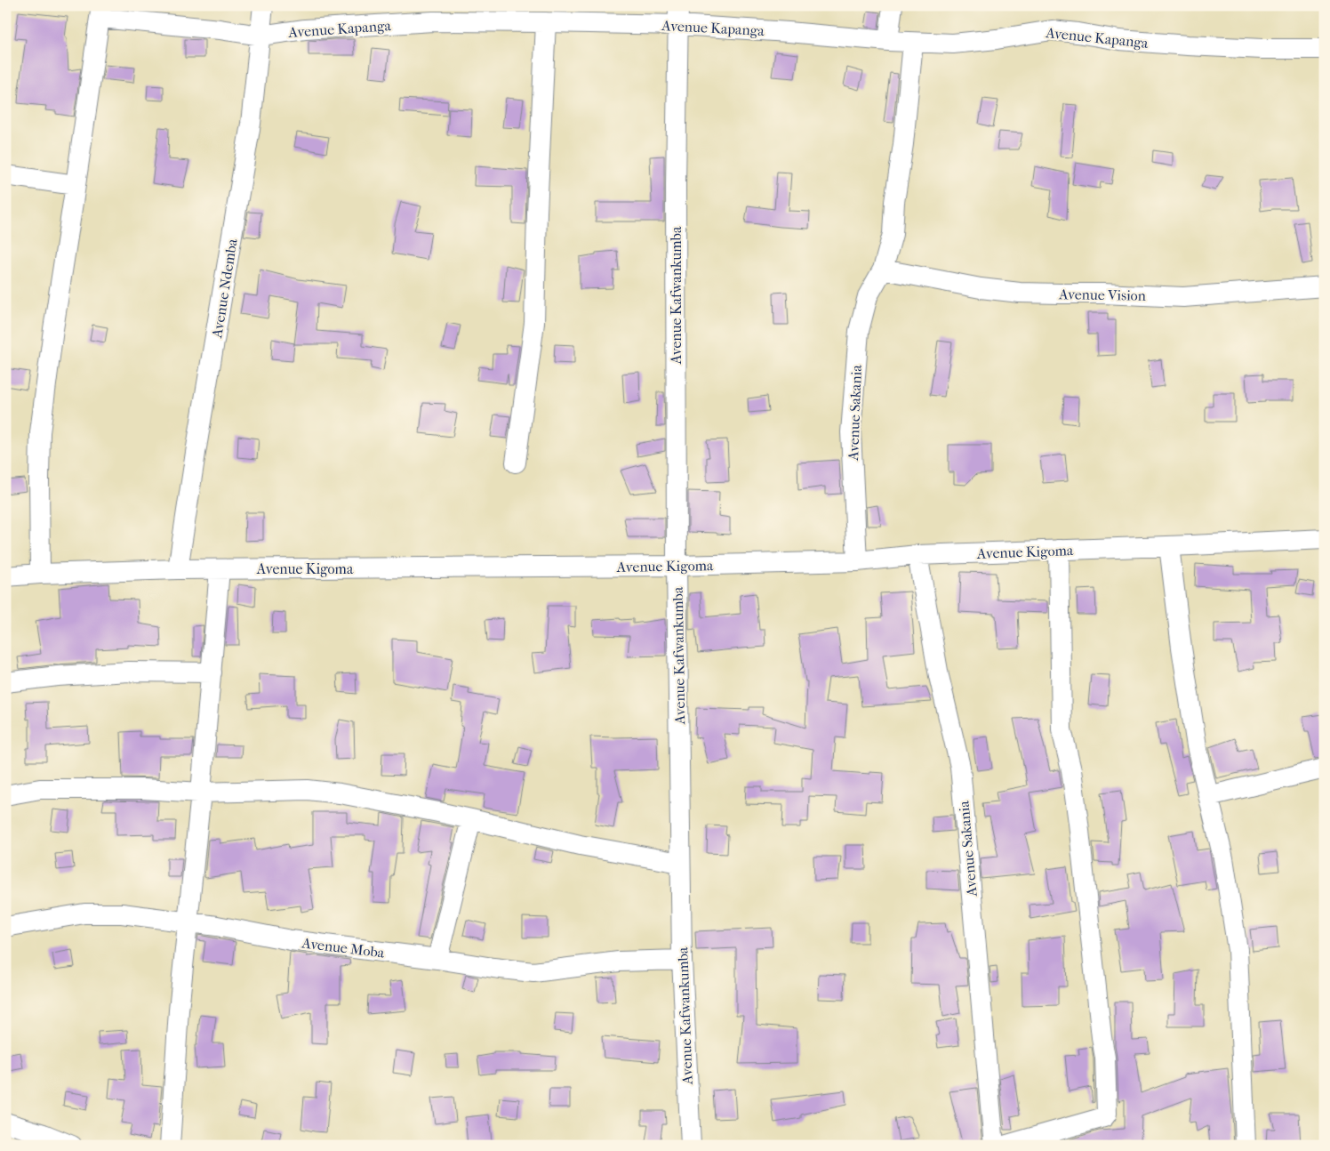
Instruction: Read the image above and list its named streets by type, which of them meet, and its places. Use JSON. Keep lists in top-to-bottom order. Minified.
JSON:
{"streets":{"street":["Avenue Kapanga","Avenue Ndemba","Avenue Vision","Avenue Kafwankumba","Avenue Sakania","Avenue Kigoma","Avenue Moba"]},"crossings":[["Avenue Kapanga","Avenue Ndemba"],["Avenue Kapanga","Avenue Kafwankumba"],["Avenue Kapanga","Avenue Sakania"],["Avenue Ndemba","Avenue Kigoma"],["Avenue Vision","Avenue Sakania"],["Avenue Kafwankumba","Avenue Kigoma"],["Avenue Kafwankumba","Avenue Moba"],["Avenue Sakania","Avenue Kigoma"]]}
